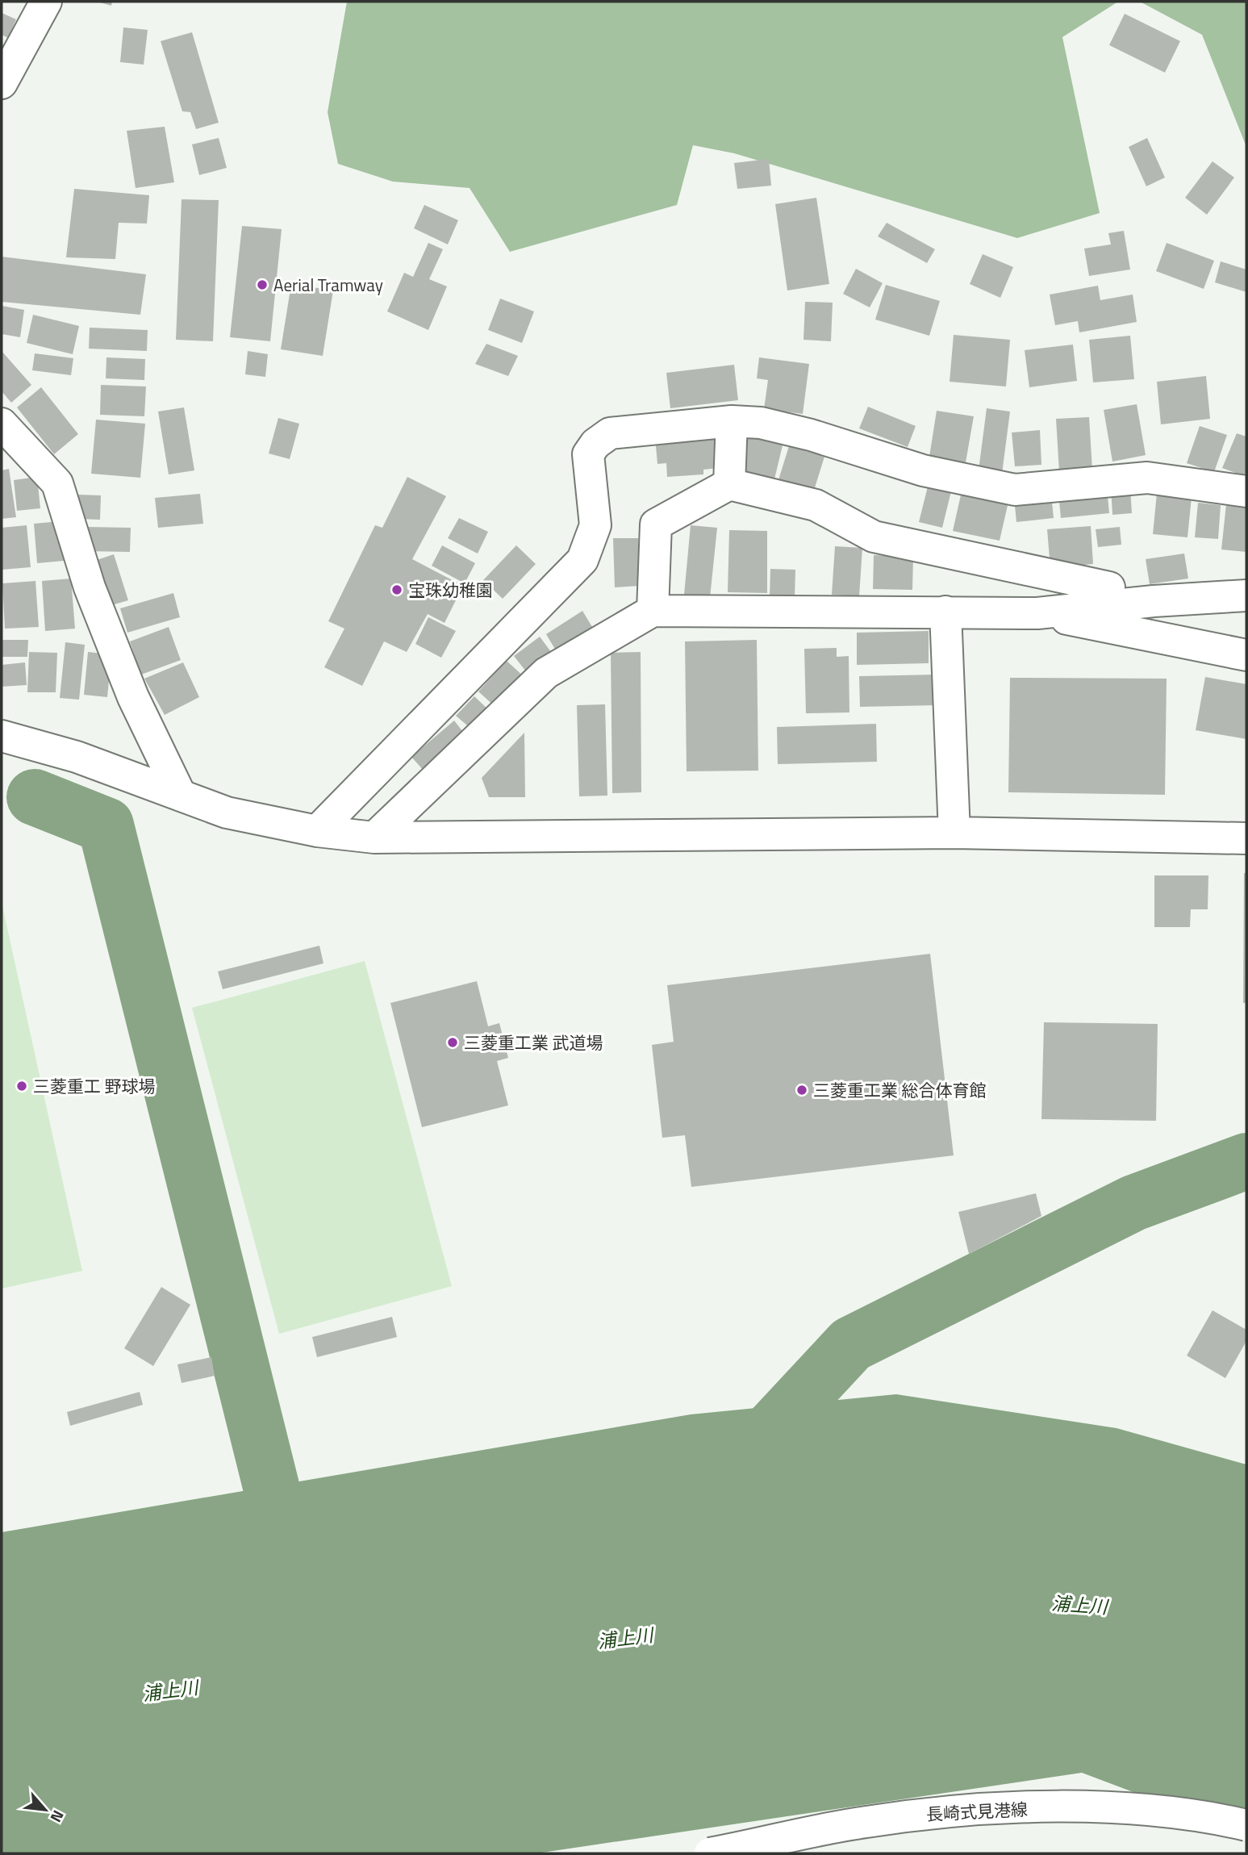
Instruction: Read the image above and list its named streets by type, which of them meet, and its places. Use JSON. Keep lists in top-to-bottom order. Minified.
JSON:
{"streets":{"street":["長崎式見港線"]},"water":["浦上川"],"places":["Aerial Tramway","宝珠幼稚園","三菱重工業 武道場","三菱重工 野球場","三菱重工業 総合体育館"],"north":"bottom right"}
